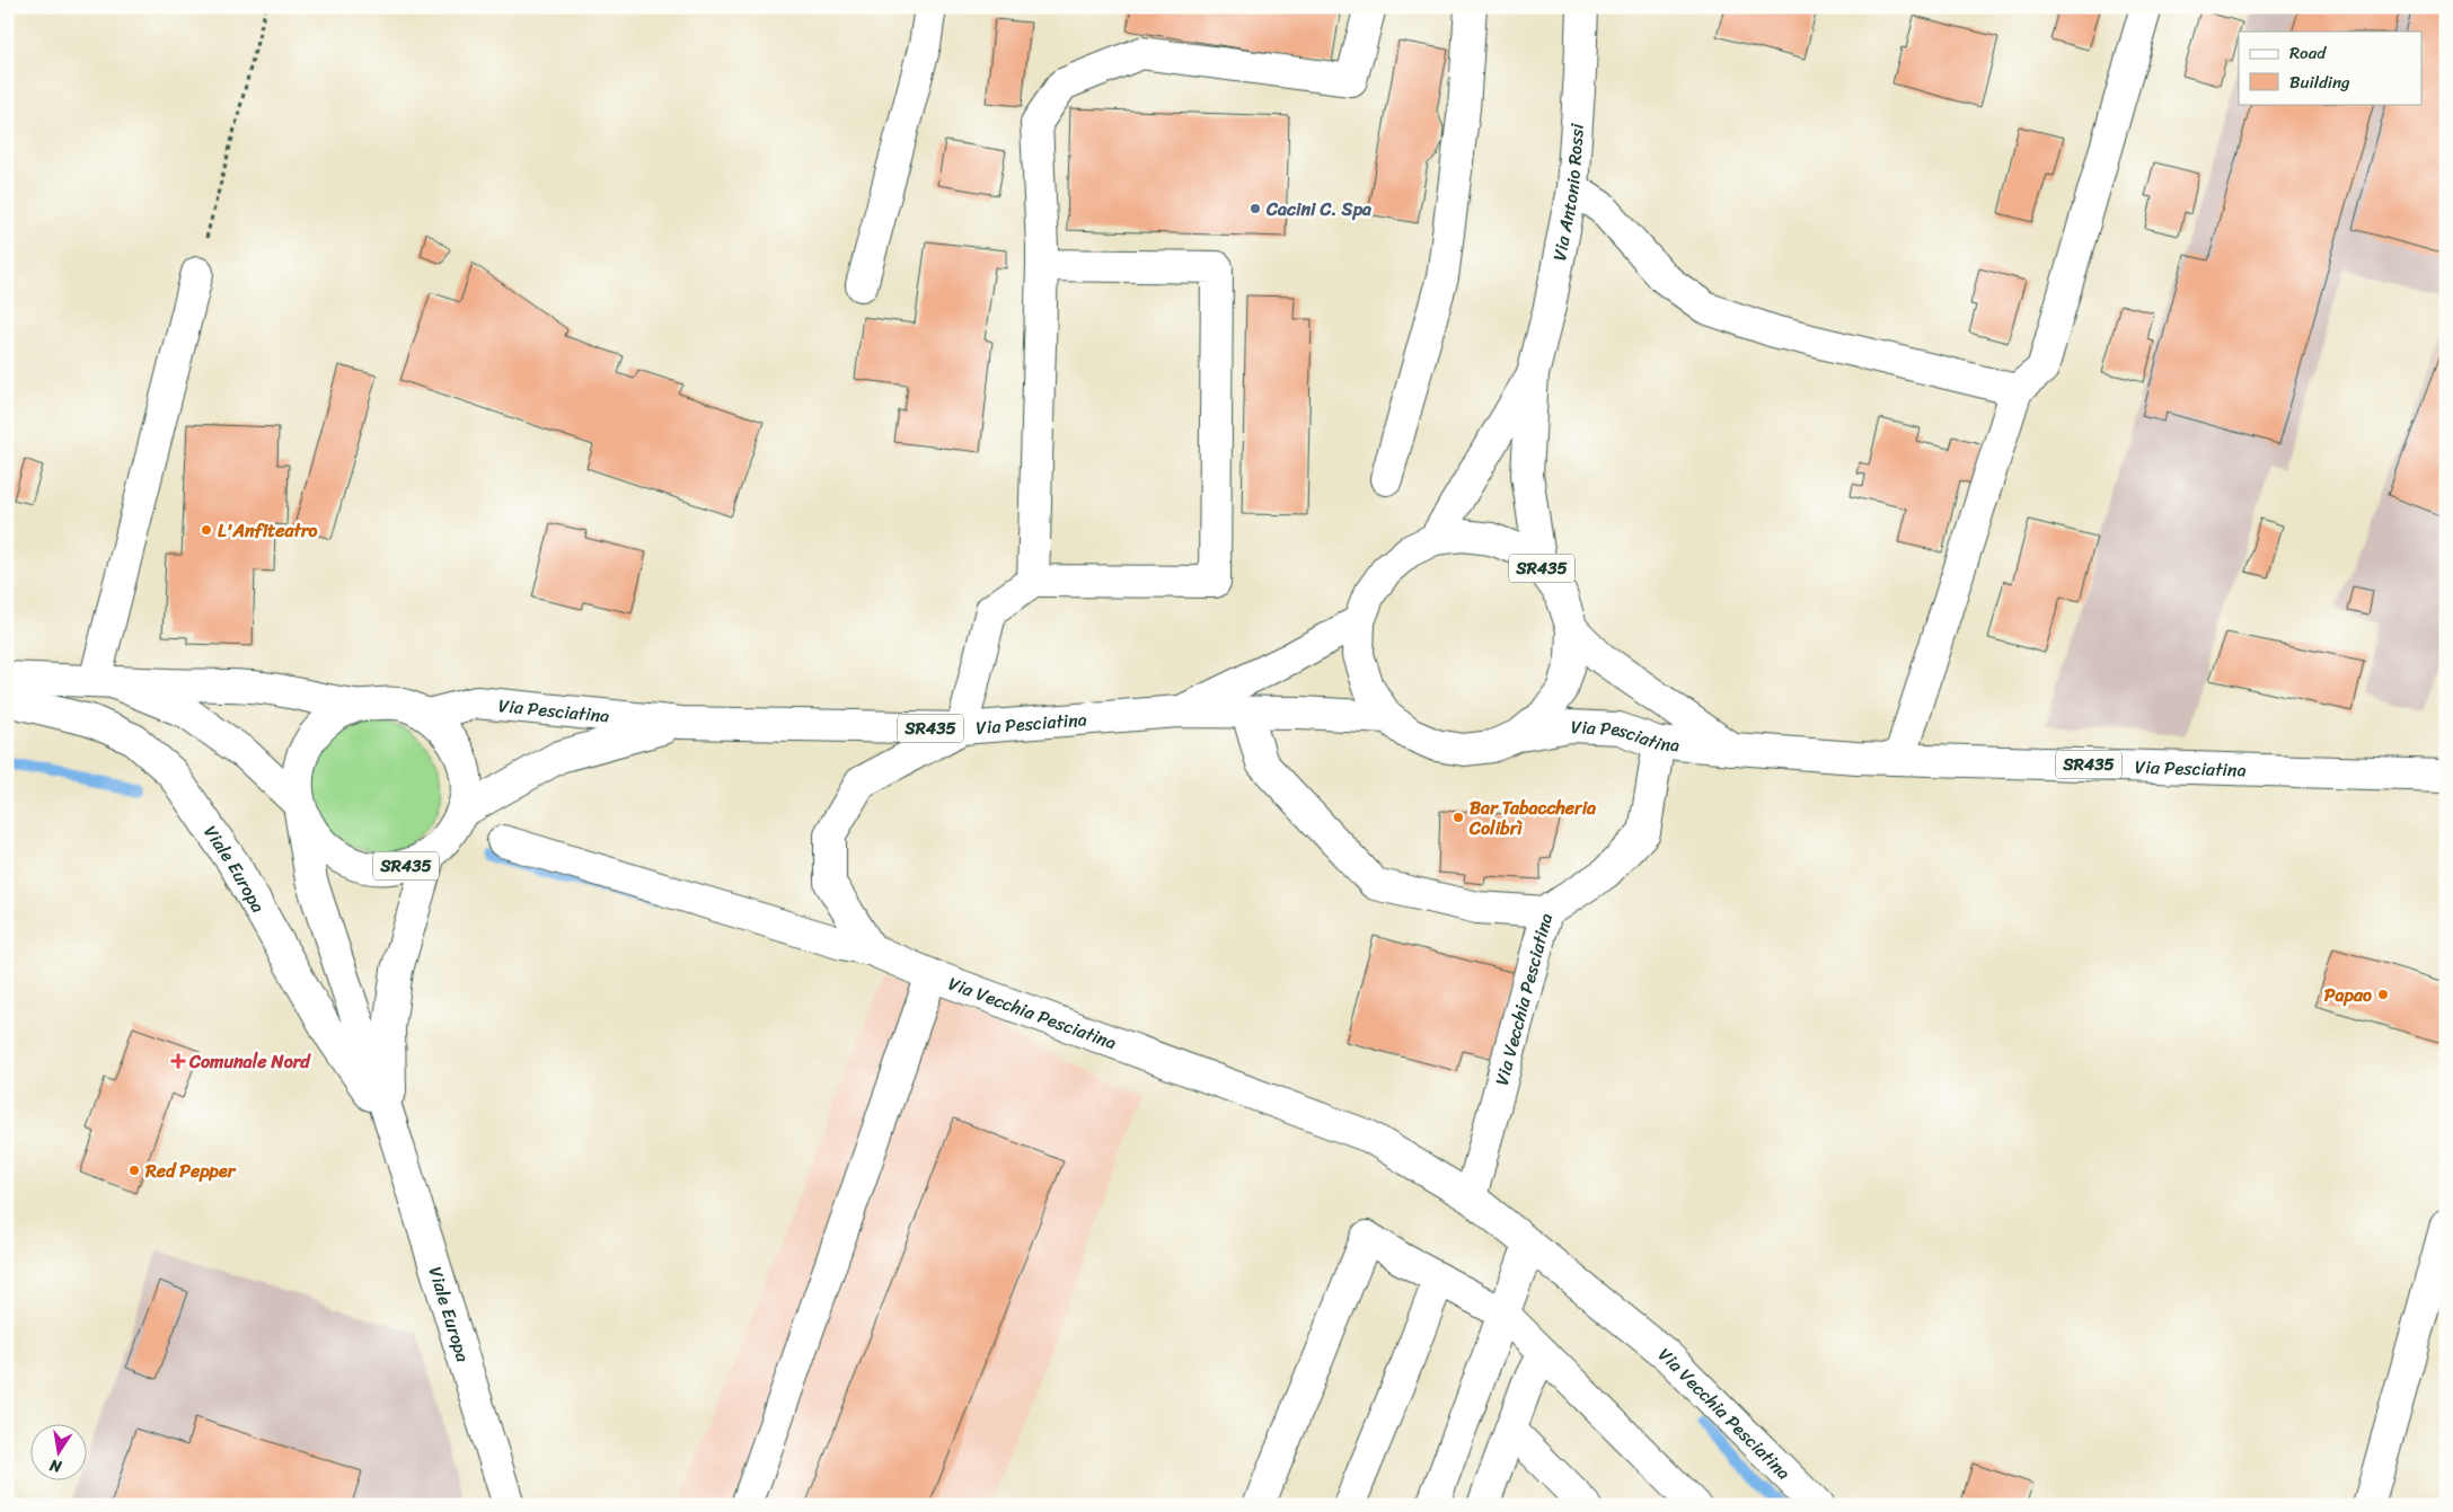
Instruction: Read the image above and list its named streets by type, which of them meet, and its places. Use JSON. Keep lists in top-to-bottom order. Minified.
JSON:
{"streets":{"main road":["Via Antonio Rossi","SR435","Via Pesciatina","Viale Europa","Via Vecchia Pesciatina"]},"crossings":[["Via Pesciatina","Viale Europa"],["Via Pesciatina","Via Vecchia Pesciatina"]],"places":{"other":["Cacini C. Spa","L'Anfiteatro","Bar Tabaccheria Colibrì","Papao","Red Pepper"],"health":["Comunale Nord"]},"legend":["Road","Building"],"north":"bottom"}
